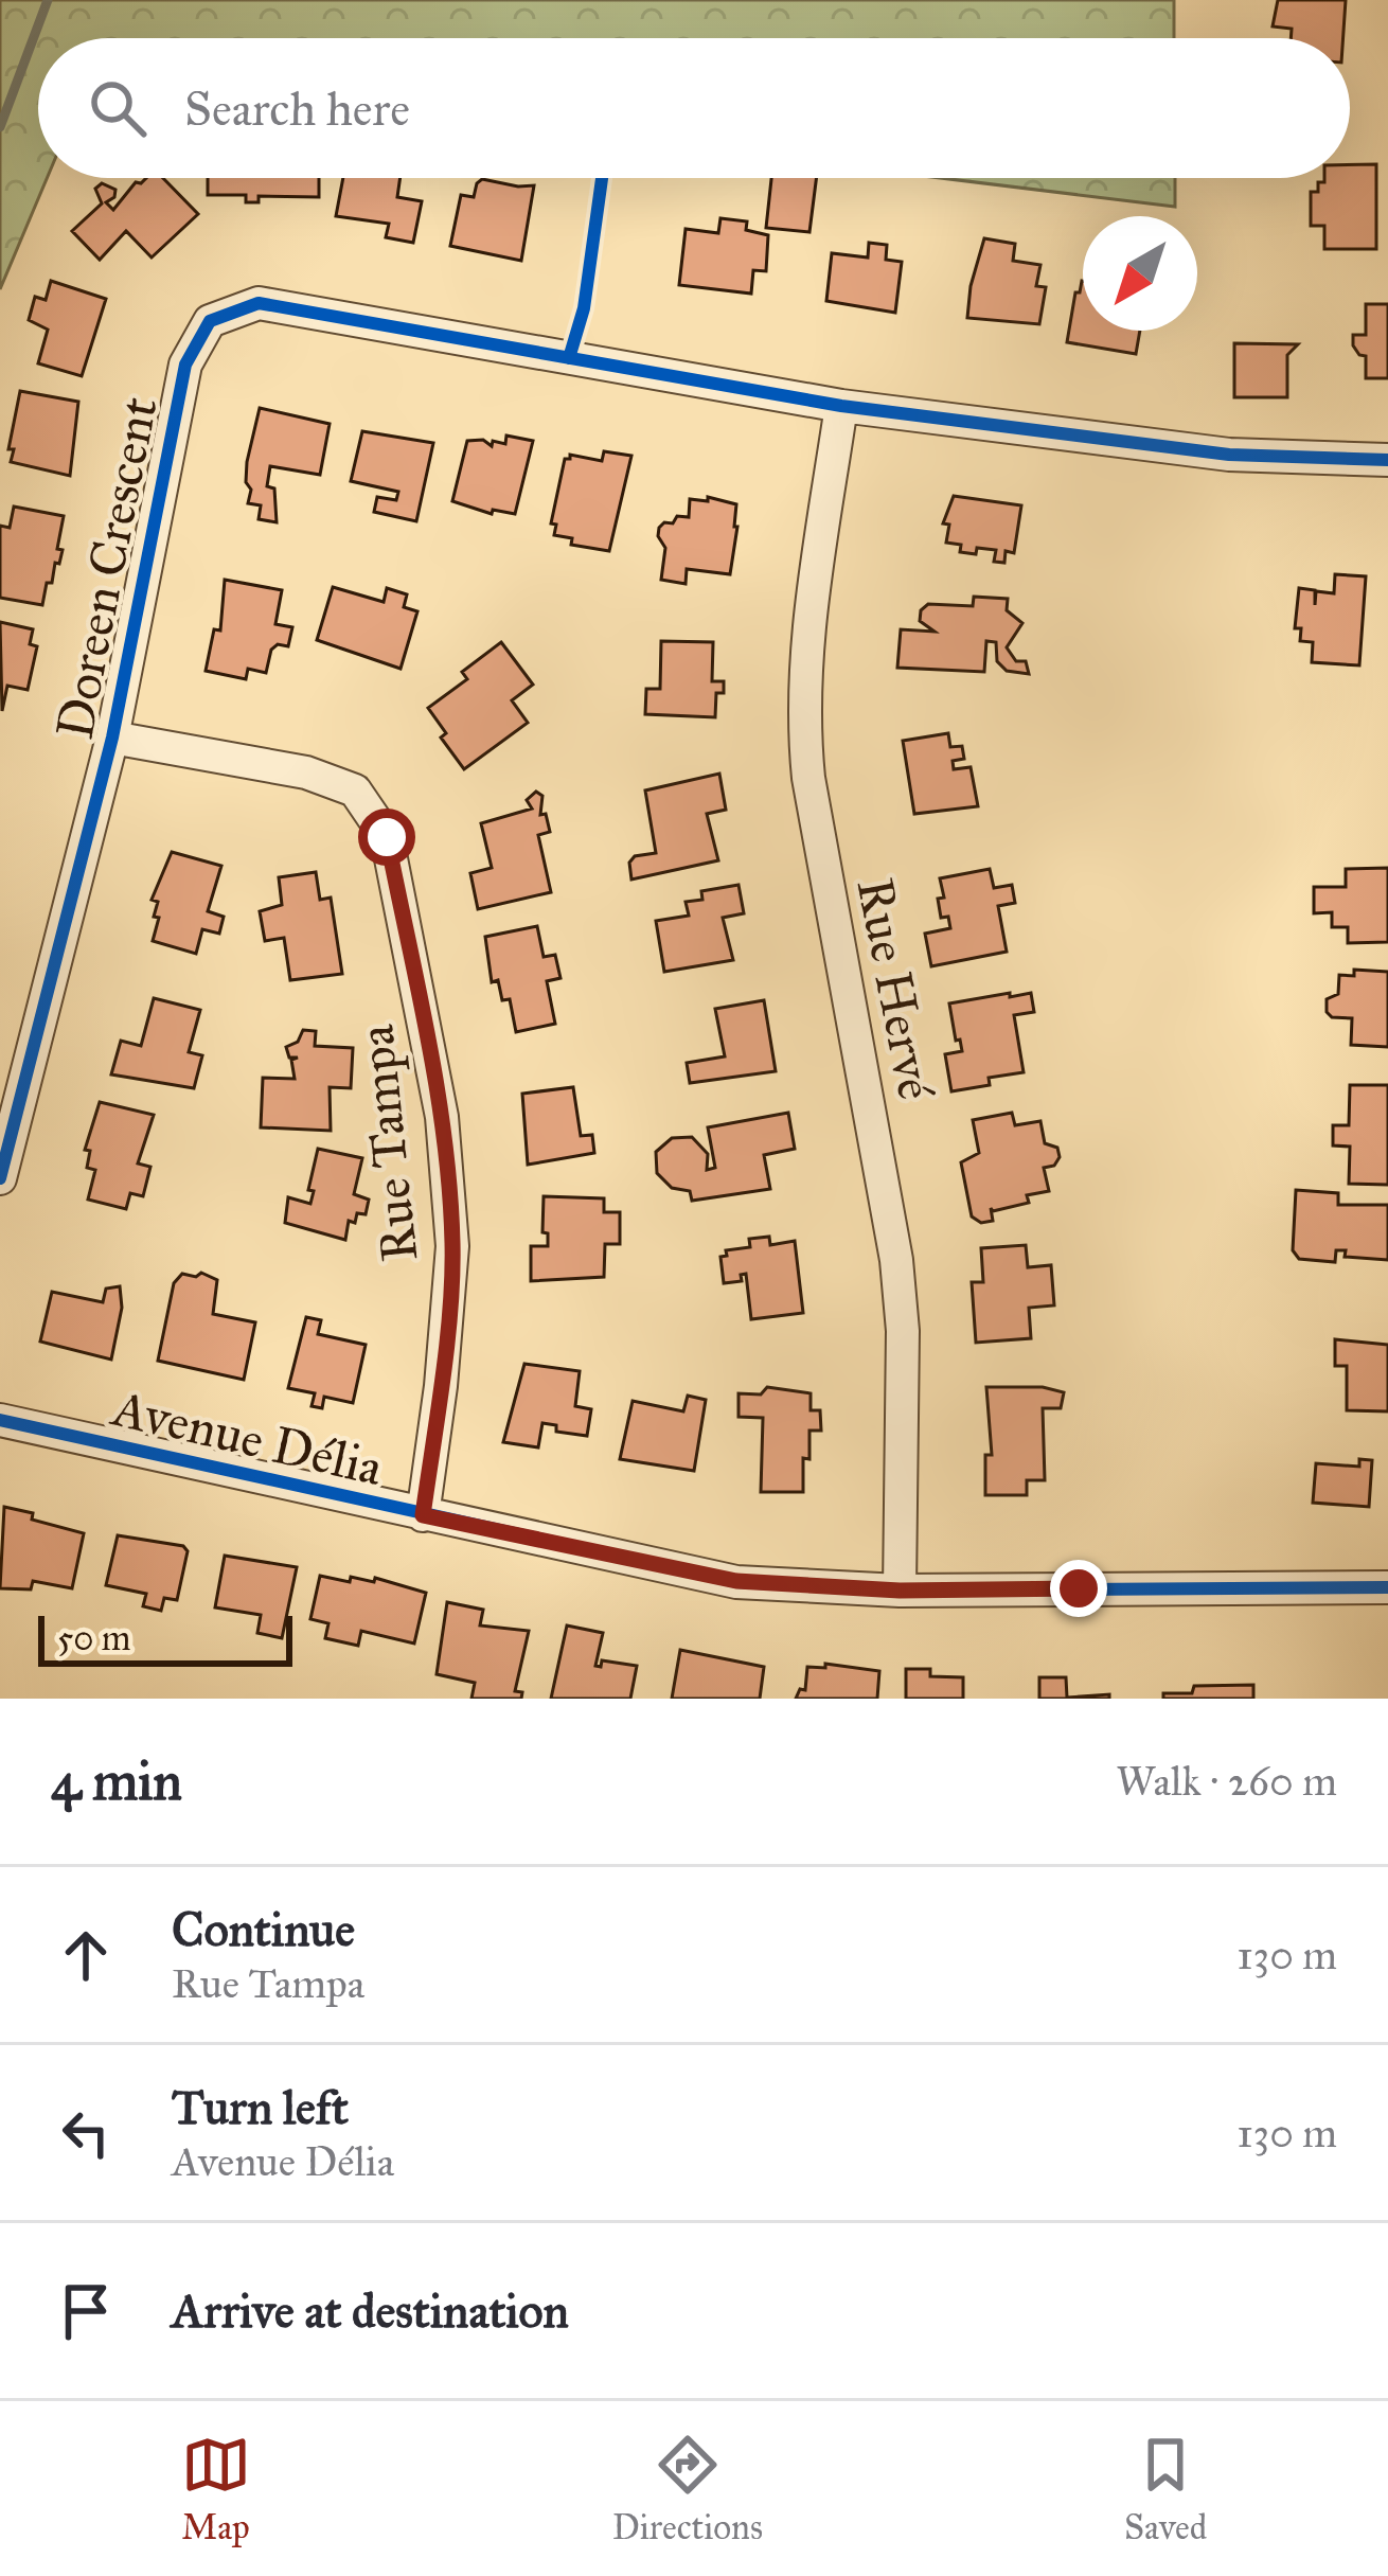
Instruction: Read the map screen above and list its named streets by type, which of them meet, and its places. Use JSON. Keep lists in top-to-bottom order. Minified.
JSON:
{"streets":{"street":["Doreen Crescent","Rue Hervé","Rue Tampa","Avenue Délia"]},"crossings":[["Doreen Crescent","Rue Hervé"],["Doreen Crescent","Rue Tampa"],["Rue Hervé","Avenue Délia"],["Rue Tampa","Avenue Délia"]],"scale_bar":"50 m","north":"bottom left","page":{"search":"Search here","scale":"50 m","heading":["4 min","Walk · 260 m"],"list":[["Continue","Rue Tampa","130 m"],["Turn left","Avenue Délia","130 m"],"Arrive at destination"],"nav":["Map","Directions","Saved"]}}
